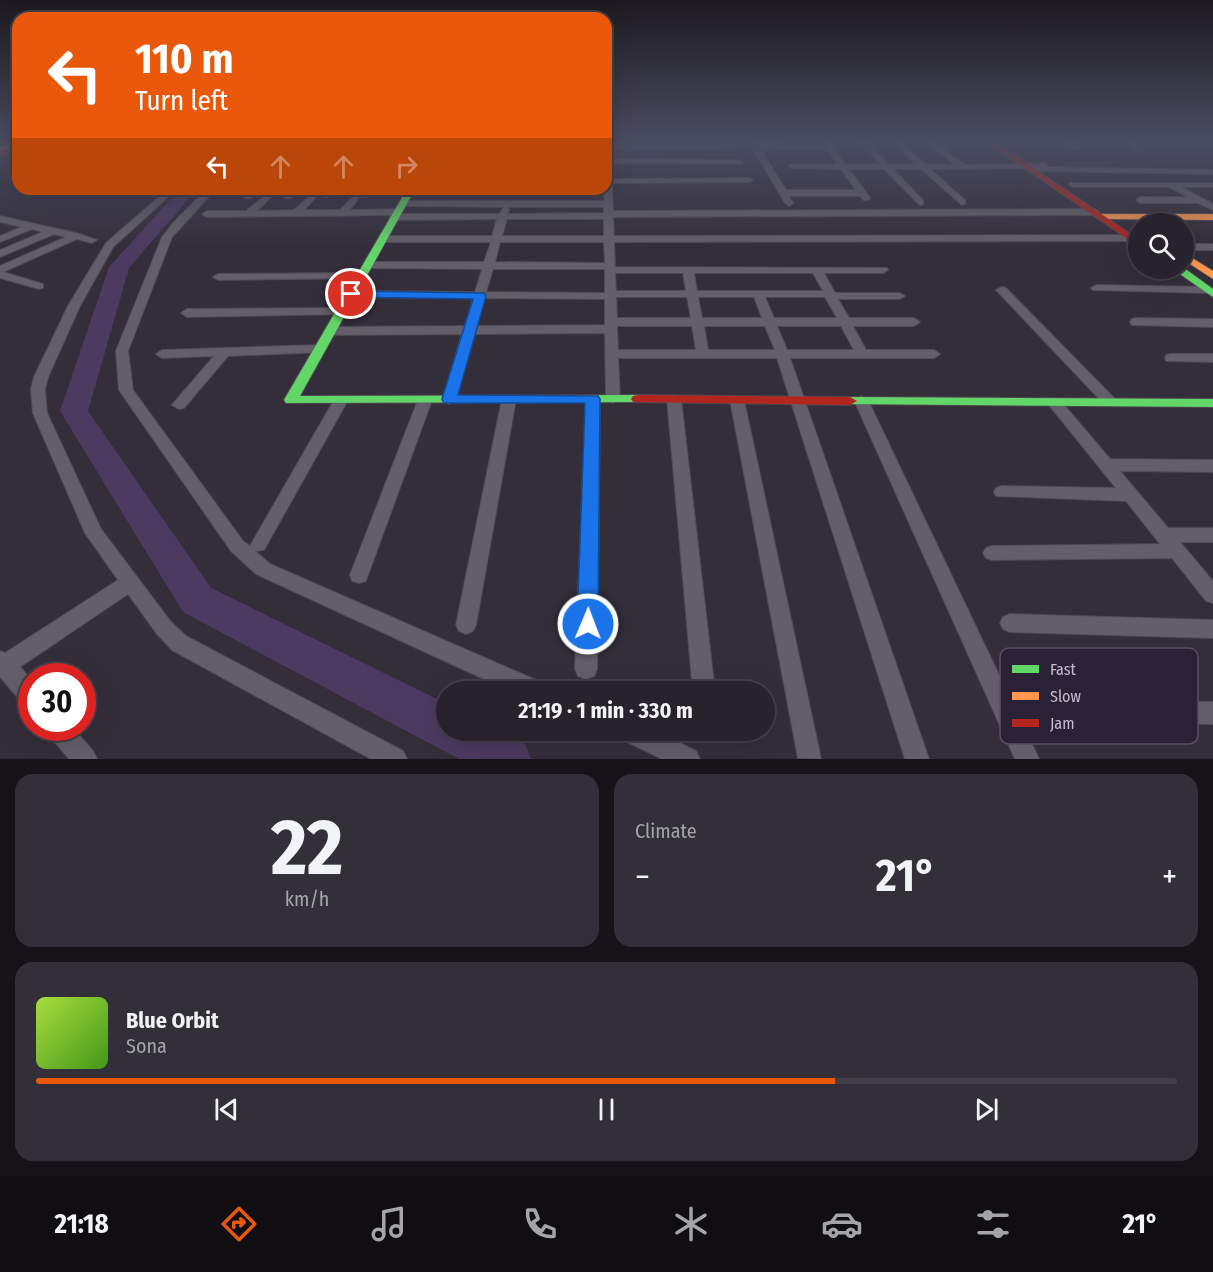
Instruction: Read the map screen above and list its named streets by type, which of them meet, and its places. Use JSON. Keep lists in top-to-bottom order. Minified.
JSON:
{"legend":["Fast","Slow","Jam"],"page":{"turn":["110 m","Turn left"],"limit":"30","trip":"21:19 · 1 min · 330 m","tile":[["22","km/h"],"Climate"],"heat":["−","21°","+"],"song":["Blue Orbit","Sona"],"tabs":["21:18","21°"]}}
